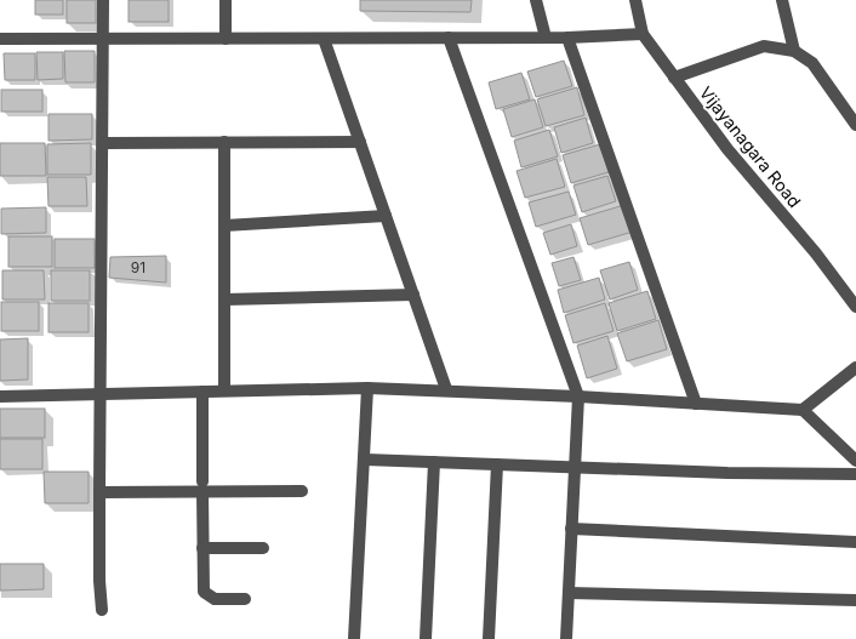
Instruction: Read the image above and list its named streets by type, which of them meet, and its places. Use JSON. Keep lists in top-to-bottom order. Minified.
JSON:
{"streets":{"street":["Vijayanagara Road"]},"house_numbers":["91"]}
